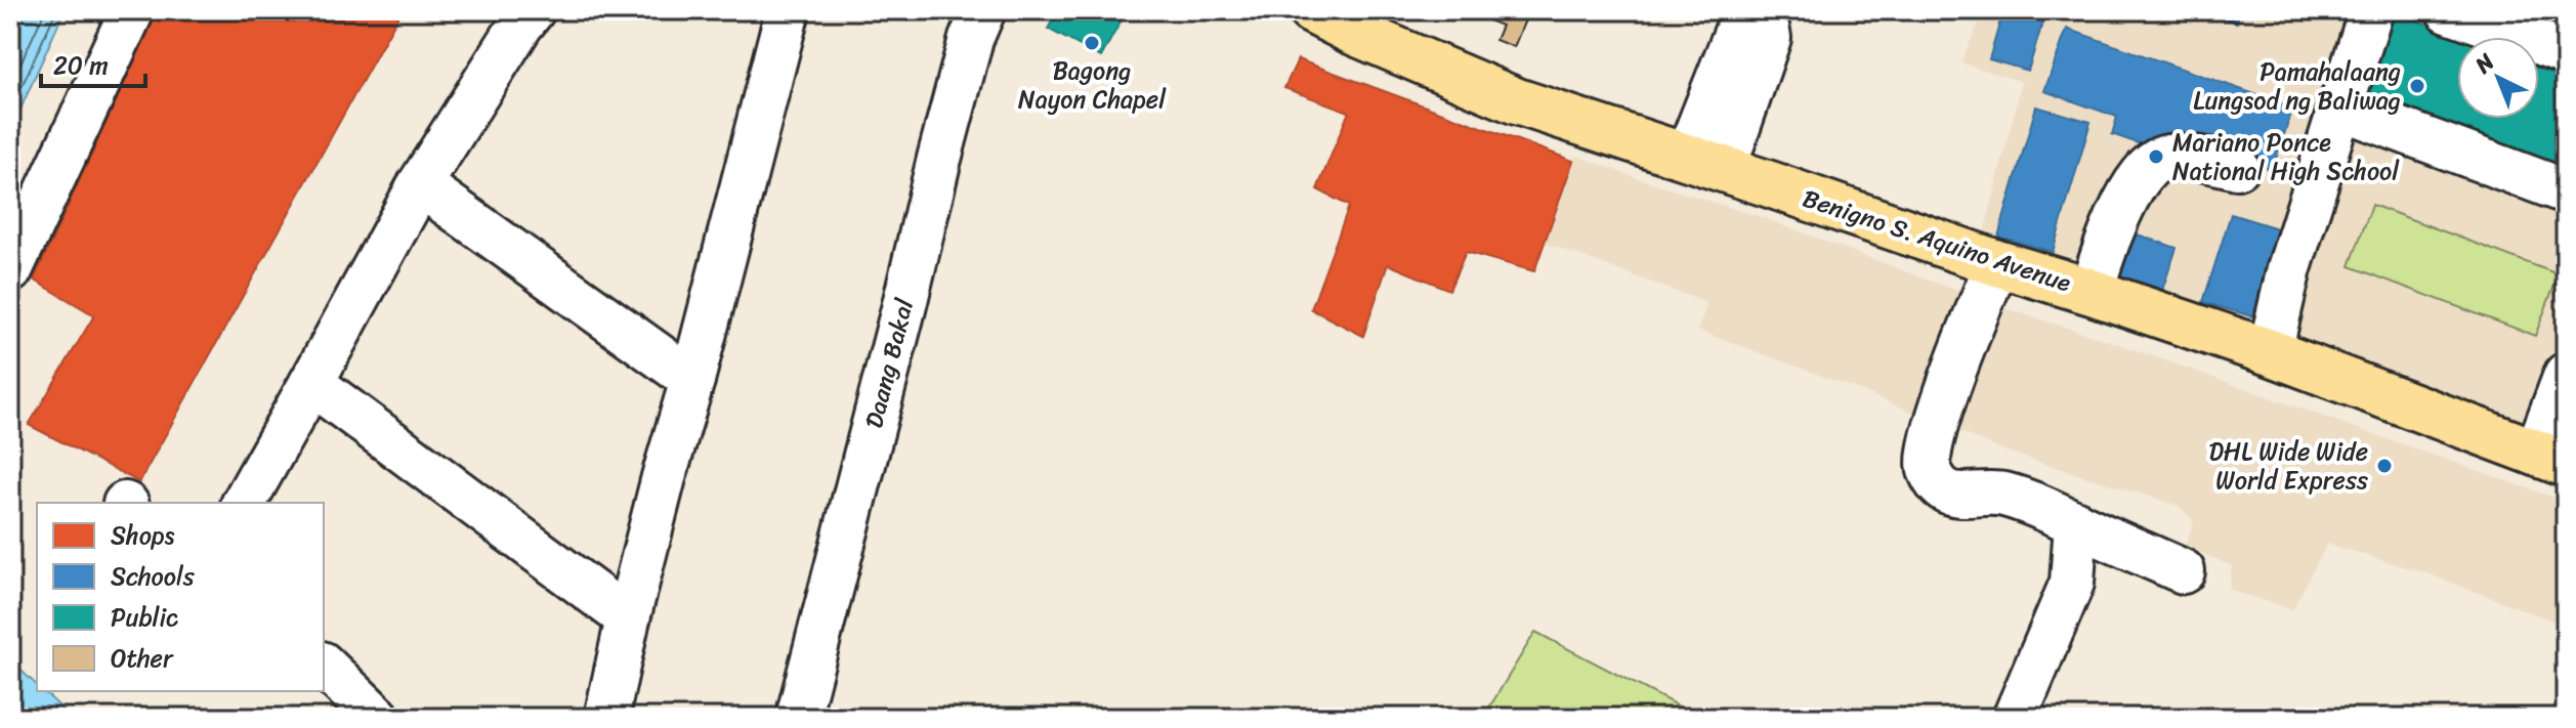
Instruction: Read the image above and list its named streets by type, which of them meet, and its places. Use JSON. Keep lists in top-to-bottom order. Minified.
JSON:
{"streets":{"main road":["Benigno S. Aquino Avenue"],"street":["Daang Bakal"]},"places":["Bagong Nayon Chapel","Pamahalaang Lungsod ng Baliwag","Mariano Ponce National High School","DHL Wide Wide World Express"],"legend":["Shops","Schools","Public","Other"],"scale_bar":"20 m","north":"top left"}
